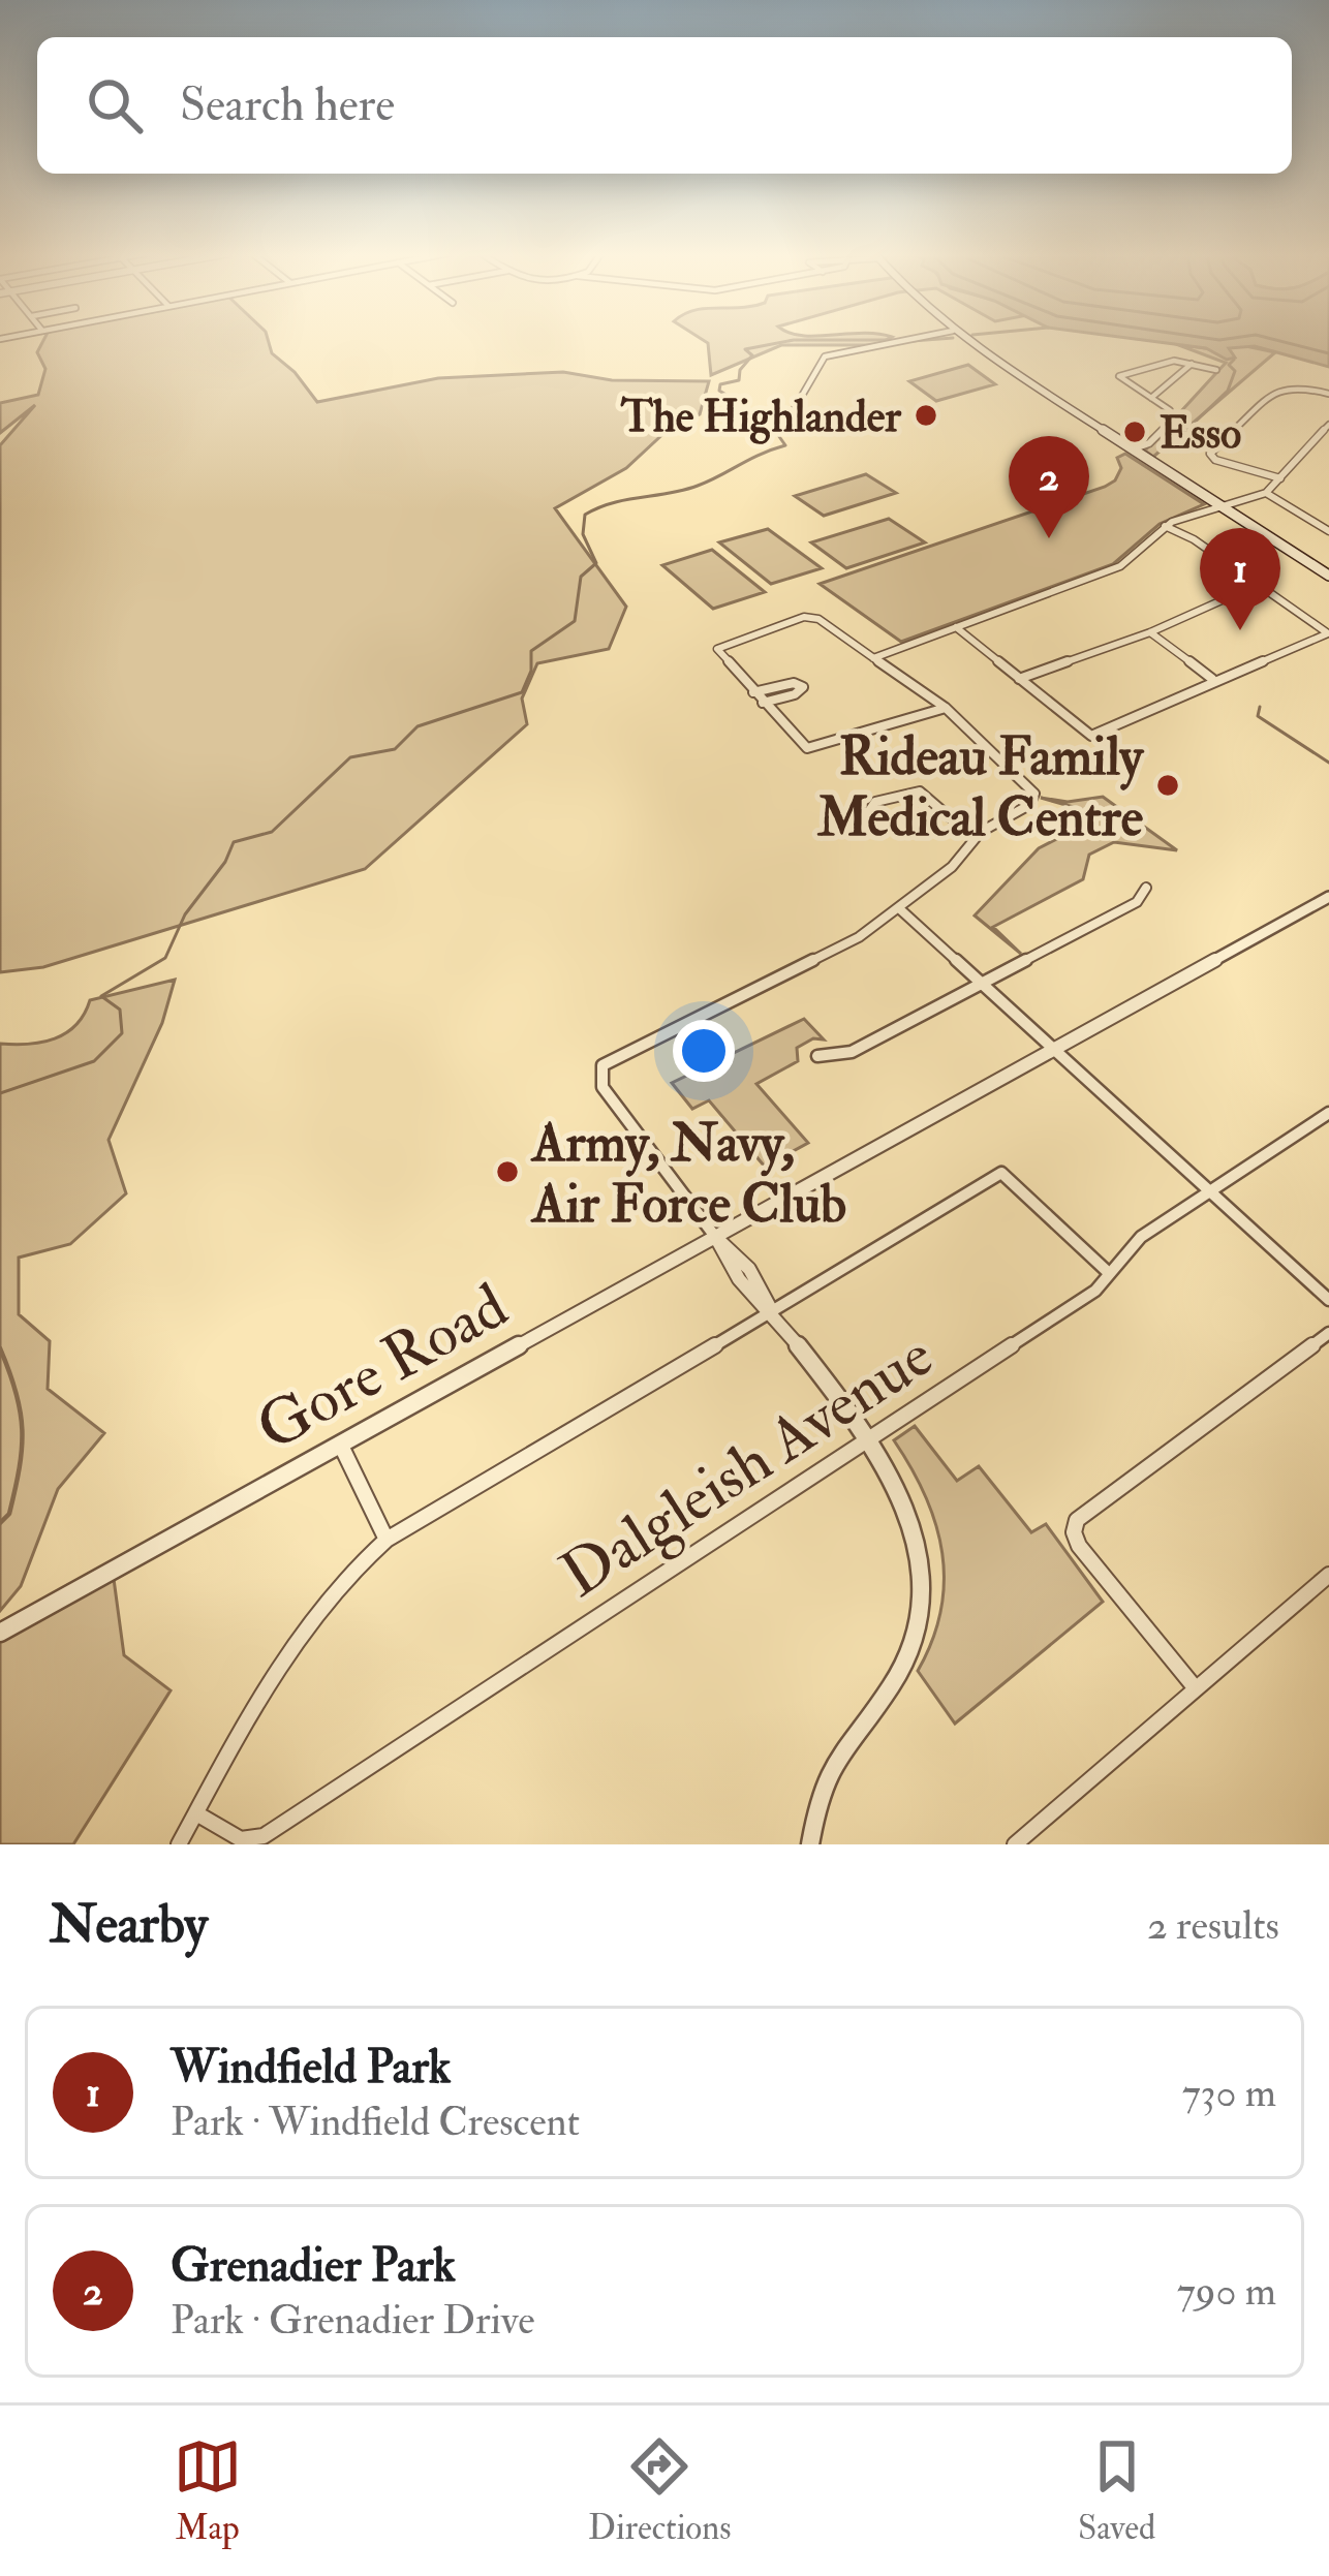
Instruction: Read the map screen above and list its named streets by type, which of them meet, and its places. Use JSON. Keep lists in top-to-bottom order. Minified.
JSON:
{"streets":{"street":["Gore Road","Dalgleish Avenue"]},"places":["The Highlander","Esso","Rideau Family Medical Centre","Army, Navy, Air Force Club"],"page":{"search":"Search here","pins":["2","1"],"heading":["Nearby","2 results"],"list":[{"mark":"1","name":"Windfield Park","note":"Park · Windfield Crescent","value":"730 m"},{"mark":"2","name":"Grenadier Park","note":"Park · Grenadier Drive","value":"790 m"}],"nav":["Map","Directions","Saved"]}}
